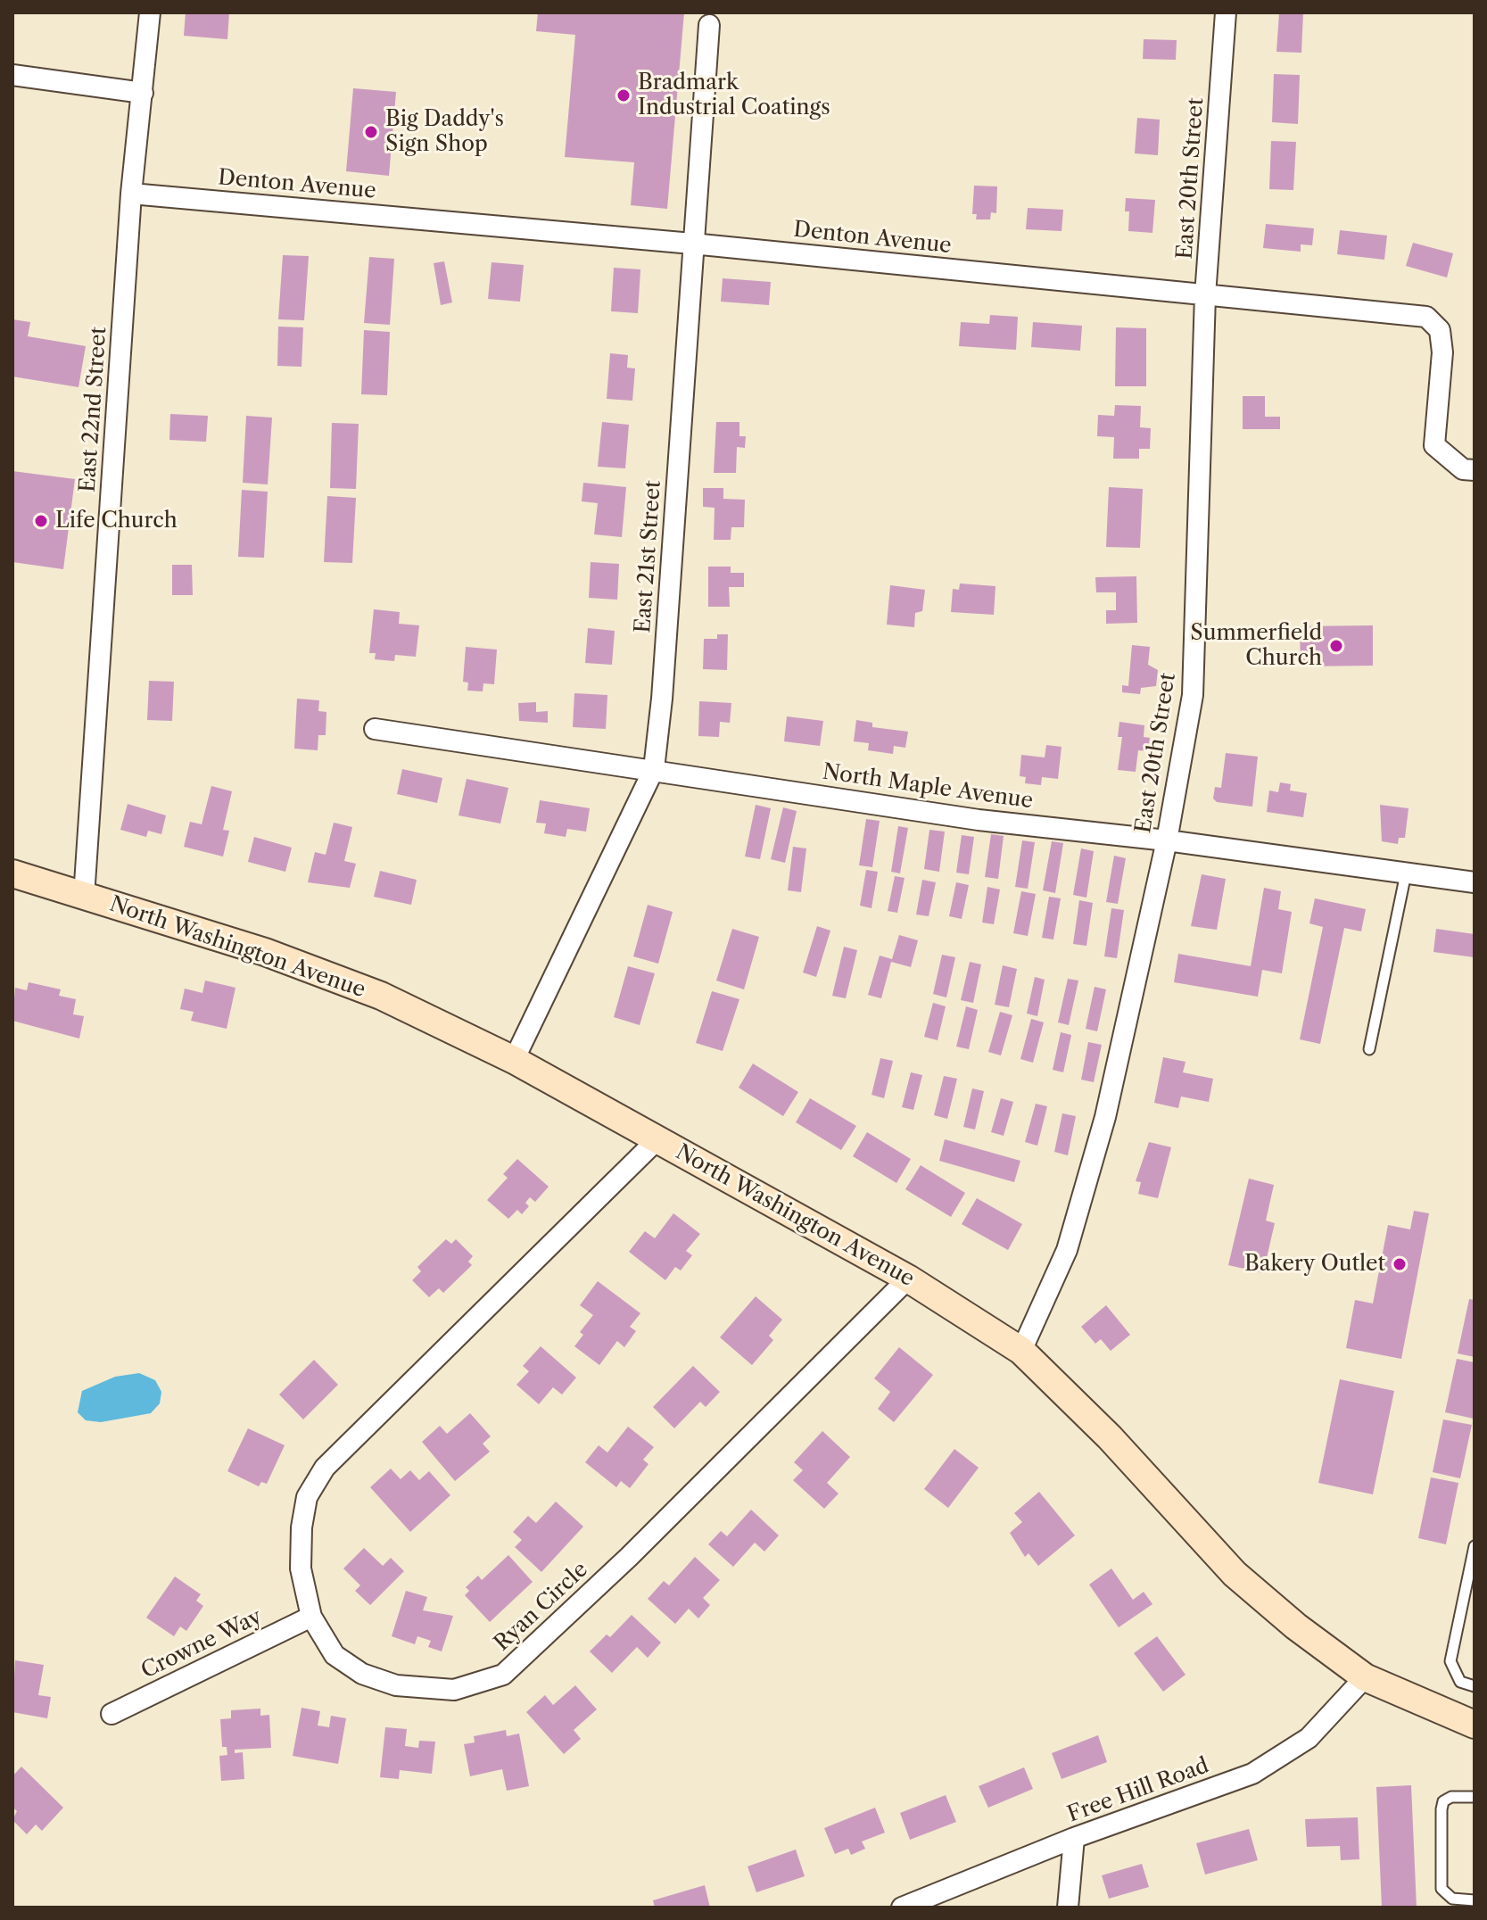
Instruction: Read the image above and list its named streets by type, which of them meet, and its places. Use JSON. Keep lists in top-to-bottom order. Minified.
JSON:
{"streets":{"main road":["North Washington Avenue"],"street":["East 20th Street","Denton Avenue","East 22nd Street","East 21st Street","North Maple Avenue","Ryan Circle","Crowne Way","Free Hill Road"]},"crossings":[["East 20th Street","Denton Avenue"],["East 20th Street","North Maple Avenue"],["East 20th Street","North Washington Avenue"],["Denton Avenue","East 22nd Street"],["Denton Avenue","East 21st Street"],["East 22nd Street","North Washington Avenue"],["East 21st Street","North Maple Avenue"],["East 21st Street","North Washington Avenue"],["North Washington Avenue","Ryan Circle"],["North Washington Avenue","Free Hill Road"],["Ryan Circle","Crowne Way"]],"places":["Bradmark Industrial Coatings","Big Daddy's Sign Shop","Life Church","Summerfield Church","Bakery Outlet"]}
